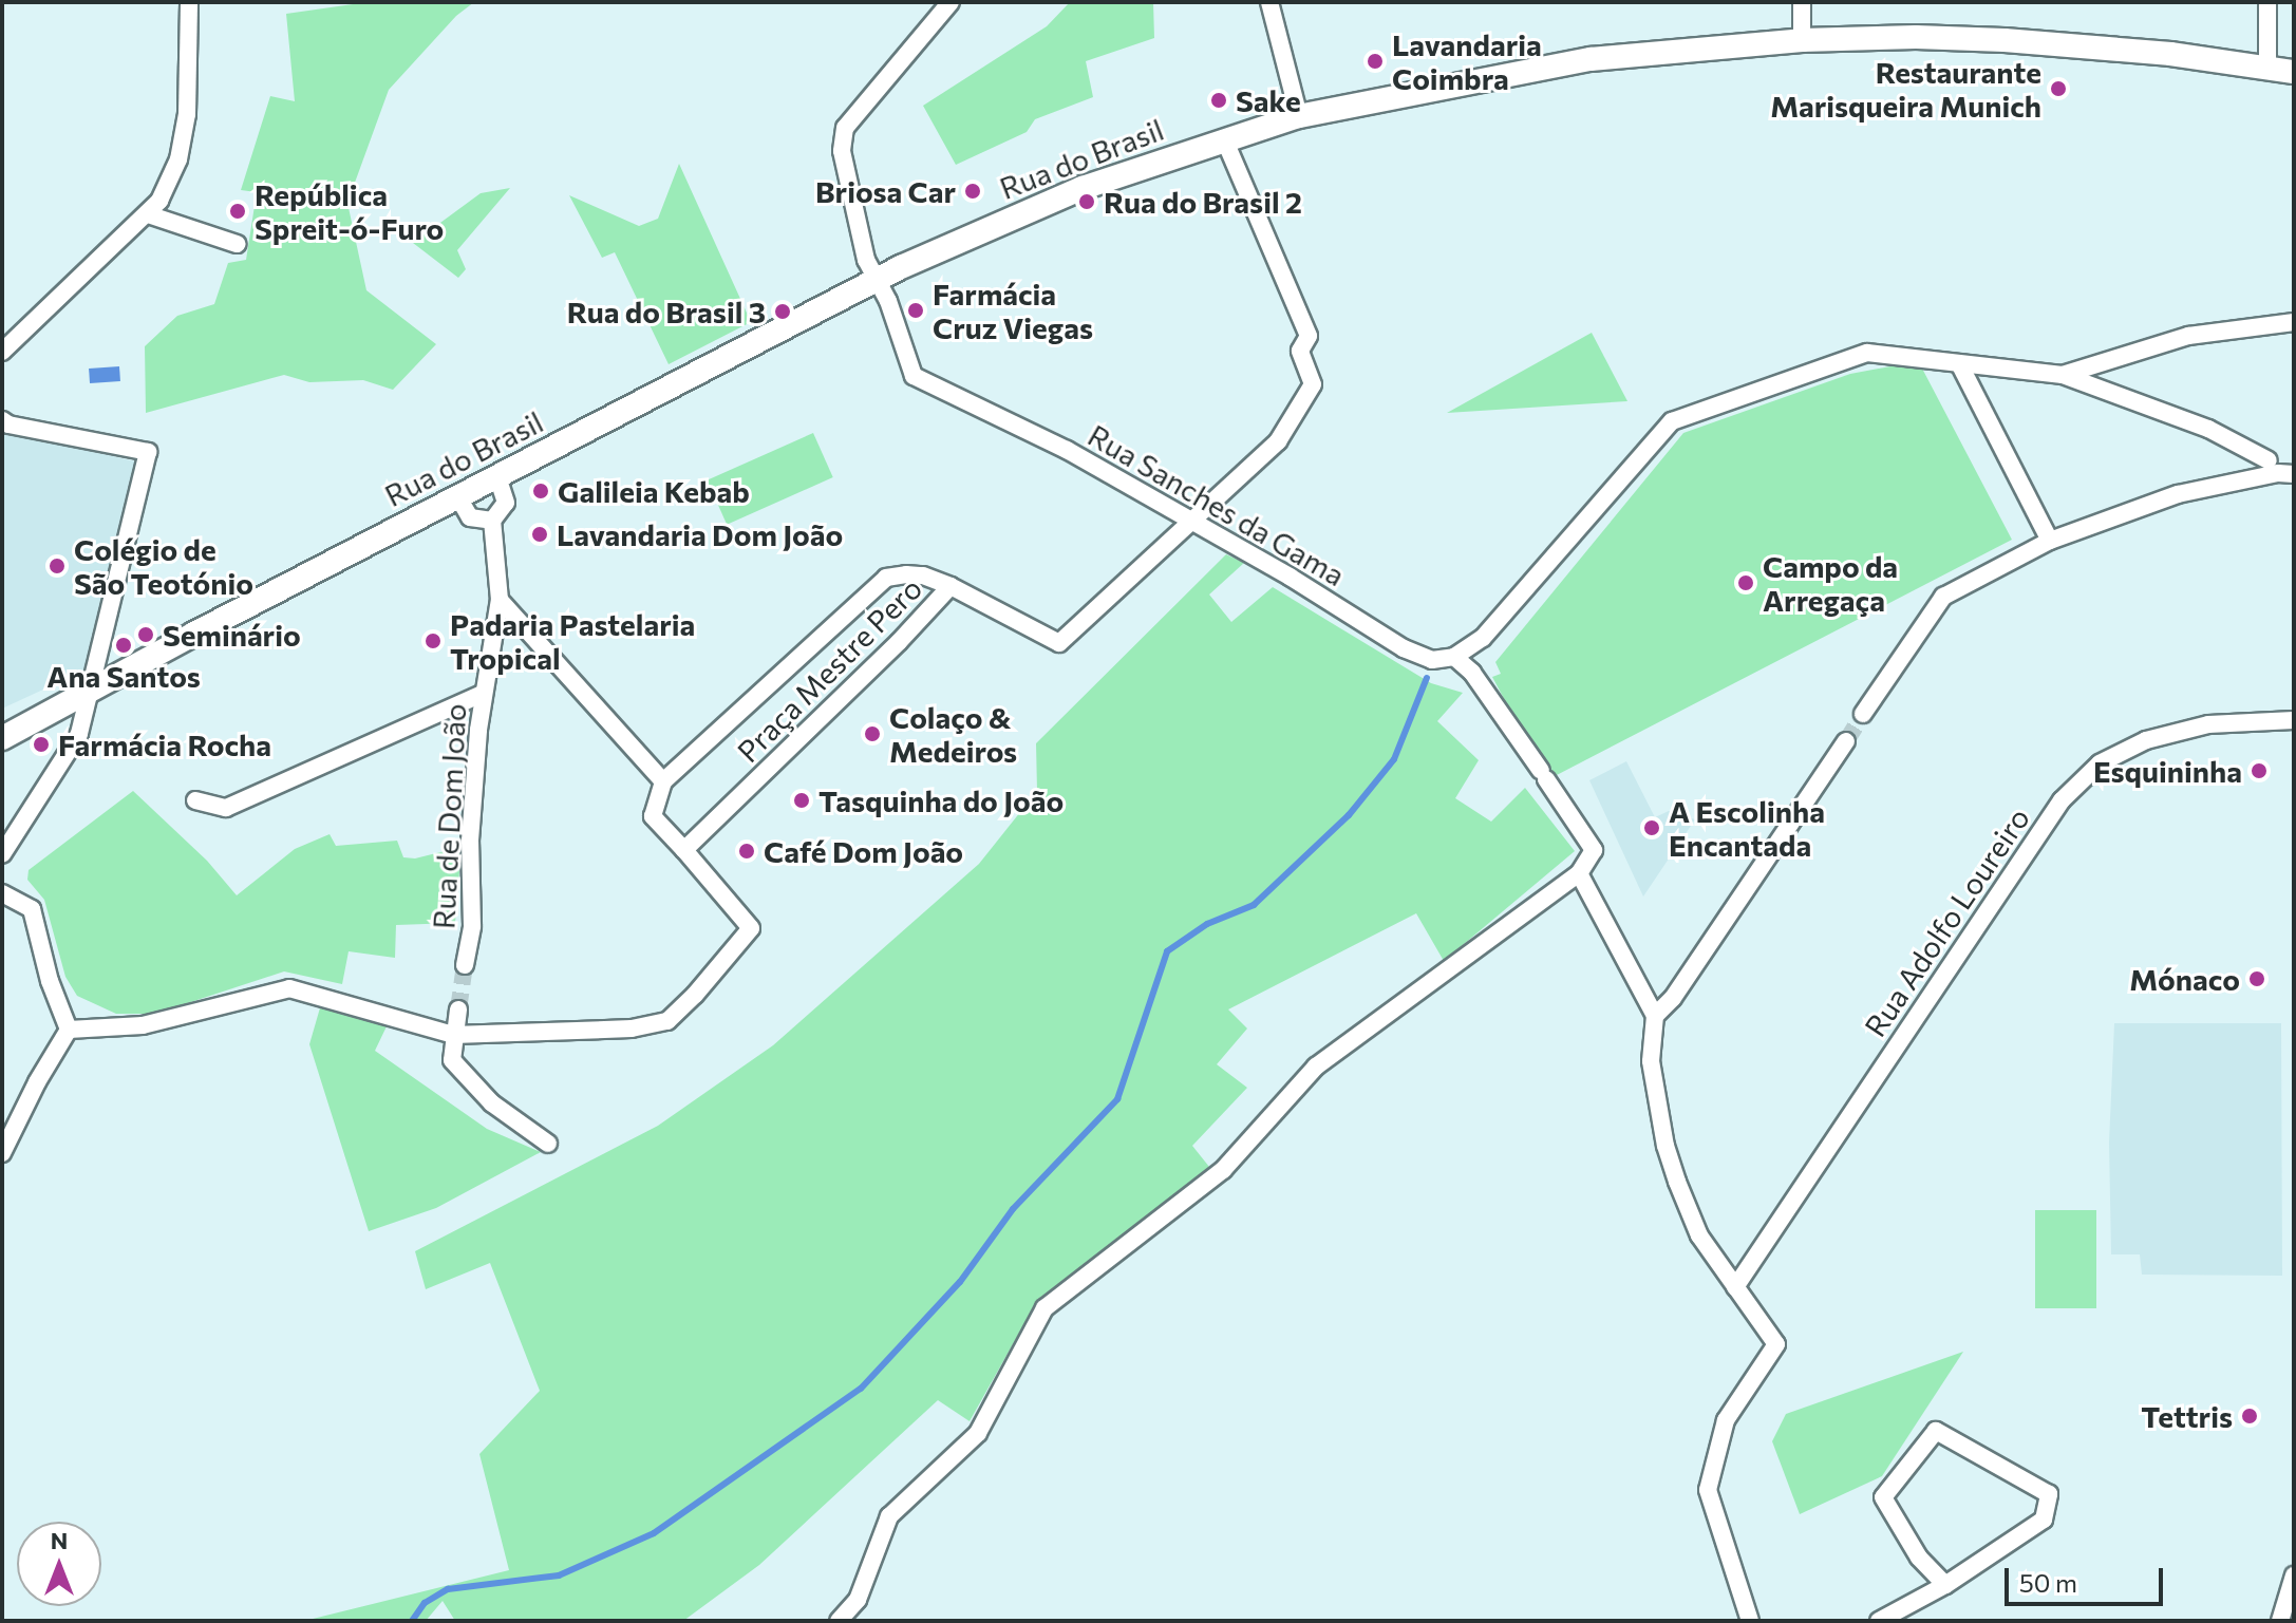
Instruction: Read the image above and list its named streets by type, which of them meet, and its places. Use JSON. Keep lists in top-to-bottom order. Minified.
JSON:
{"streets":{"main road":["Rua do Brasil"],"street":["Rua Sanches da Gama","Praça Mestre Pero","Rua de Dom João","Rua Adolfo Loureiro"]},"crossings":[["Rua do Brasil","Rua Sanches da Gama"],["Rua do Brasil","Rua de Dom João"]],"places":["Lavandaria Coimbra","Restaurante Marisqueira Munich","Sake","Briosa Car","Rua do Brasil 2","República Spreit-ó-Furo","Farmácia Cruz Viegas","Rua do Brasil 3","Galileia Kebab","Lavandaria Dom João","Colégio de São Teotónio","Campo da Arregaça","Seminário","Padaria Pastelaria Tropical","Ana Santos","Colaço & Medeiros","Farmácia Rocha","Esquininha","Tasquinha do João","A Escolinha Encantada","Café Dom João","Mónaco","Tettris"],"scale_bar":"50 m","north":"top"}
